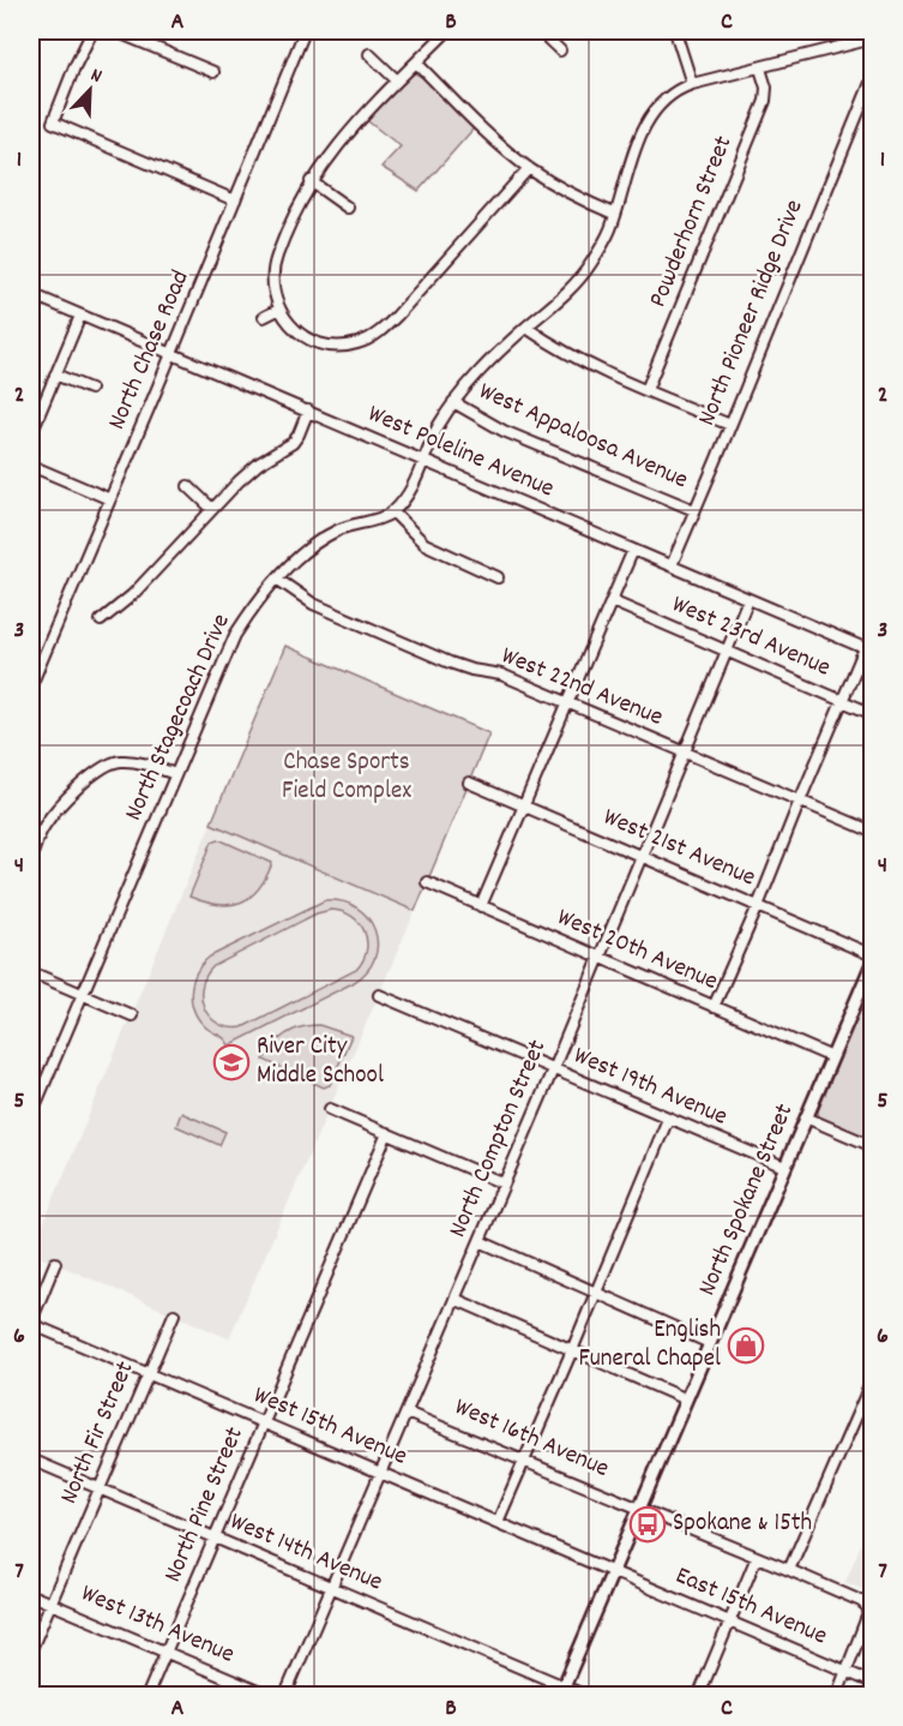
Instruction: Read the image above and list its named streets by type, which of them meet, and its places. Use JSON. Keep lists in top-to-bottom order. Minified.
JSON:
{"streets":{"main road":["North Spokane Street"],"street":["Powderhorn Street","North Pioneer Ridge Drive","North Chase Road","West Appaloosa Avenue","West Poleline Avenue","West 23rd Avenue","West 22nd Avenue","North Stagecoach Drive","West 21st Avenue","West 20th Avenue","West 19th Avenue","North Compton Street","West 15th Avenue","North Fir Street","West 16th Avenue","North Pine Street","West 14th Avenue","East 15th Avenue","West 13th Avenue"]},"crossings":[["North Pioneer Ridge Drive","West Appaloosa Avenue"],["North Pioneer Ridge Drive","West Poleline Avenue"],["North Chase Road","West Poleline Avenue"],["West Poleline Avenue","North Compton Street"],["West 23rd Avenue","North Compton Street"],["West 22nd Avenue","North Stagecoach Drive"],["West 22nd Avenue","North Compton Street"],["West 21st Avenue","North Compton Street"],["West 20th Avenue","North Compton Street"],["West 20th Avenue","North Spokane Street"],["West 19th Avenue","North Compton Street"],["West 19th Avenue","North Spokane Street"],["North Compton Street","West 15th Avenue"],["North Compton Street","West 16th Avenue"],["North Compton Street","West 14th Avenue"],["North Spokane Street","West 15th Avenue"],["North Spokane Street","West 16th Avenue"],["North Spokane Street","West 14th Avenue"],["North Spokane Street","East 15th Avenue"],["West 15th Avenue","North Fir Street"],["West 15th Avenue","North Pine Street"],["West 15th Avenue","East 15th Avenue"],["North Fir Street","West 14th Avenue"],["North Fir Street","West 13th Avenue"],["North Pine Street","West 14th Avenue"],["North Pine Street","West 13th Avenue"]],"parks":["Chase Sports Field Complex"],"places":{"school or university":["River City Middle School"],"shop":["English Funeral Chapel"],"bus stop":["Spokane & 15th"]},"north":"top right","grid":{"columns":["A","B","C"],"rows":["1","2","3","4","5","6","7"]}}
